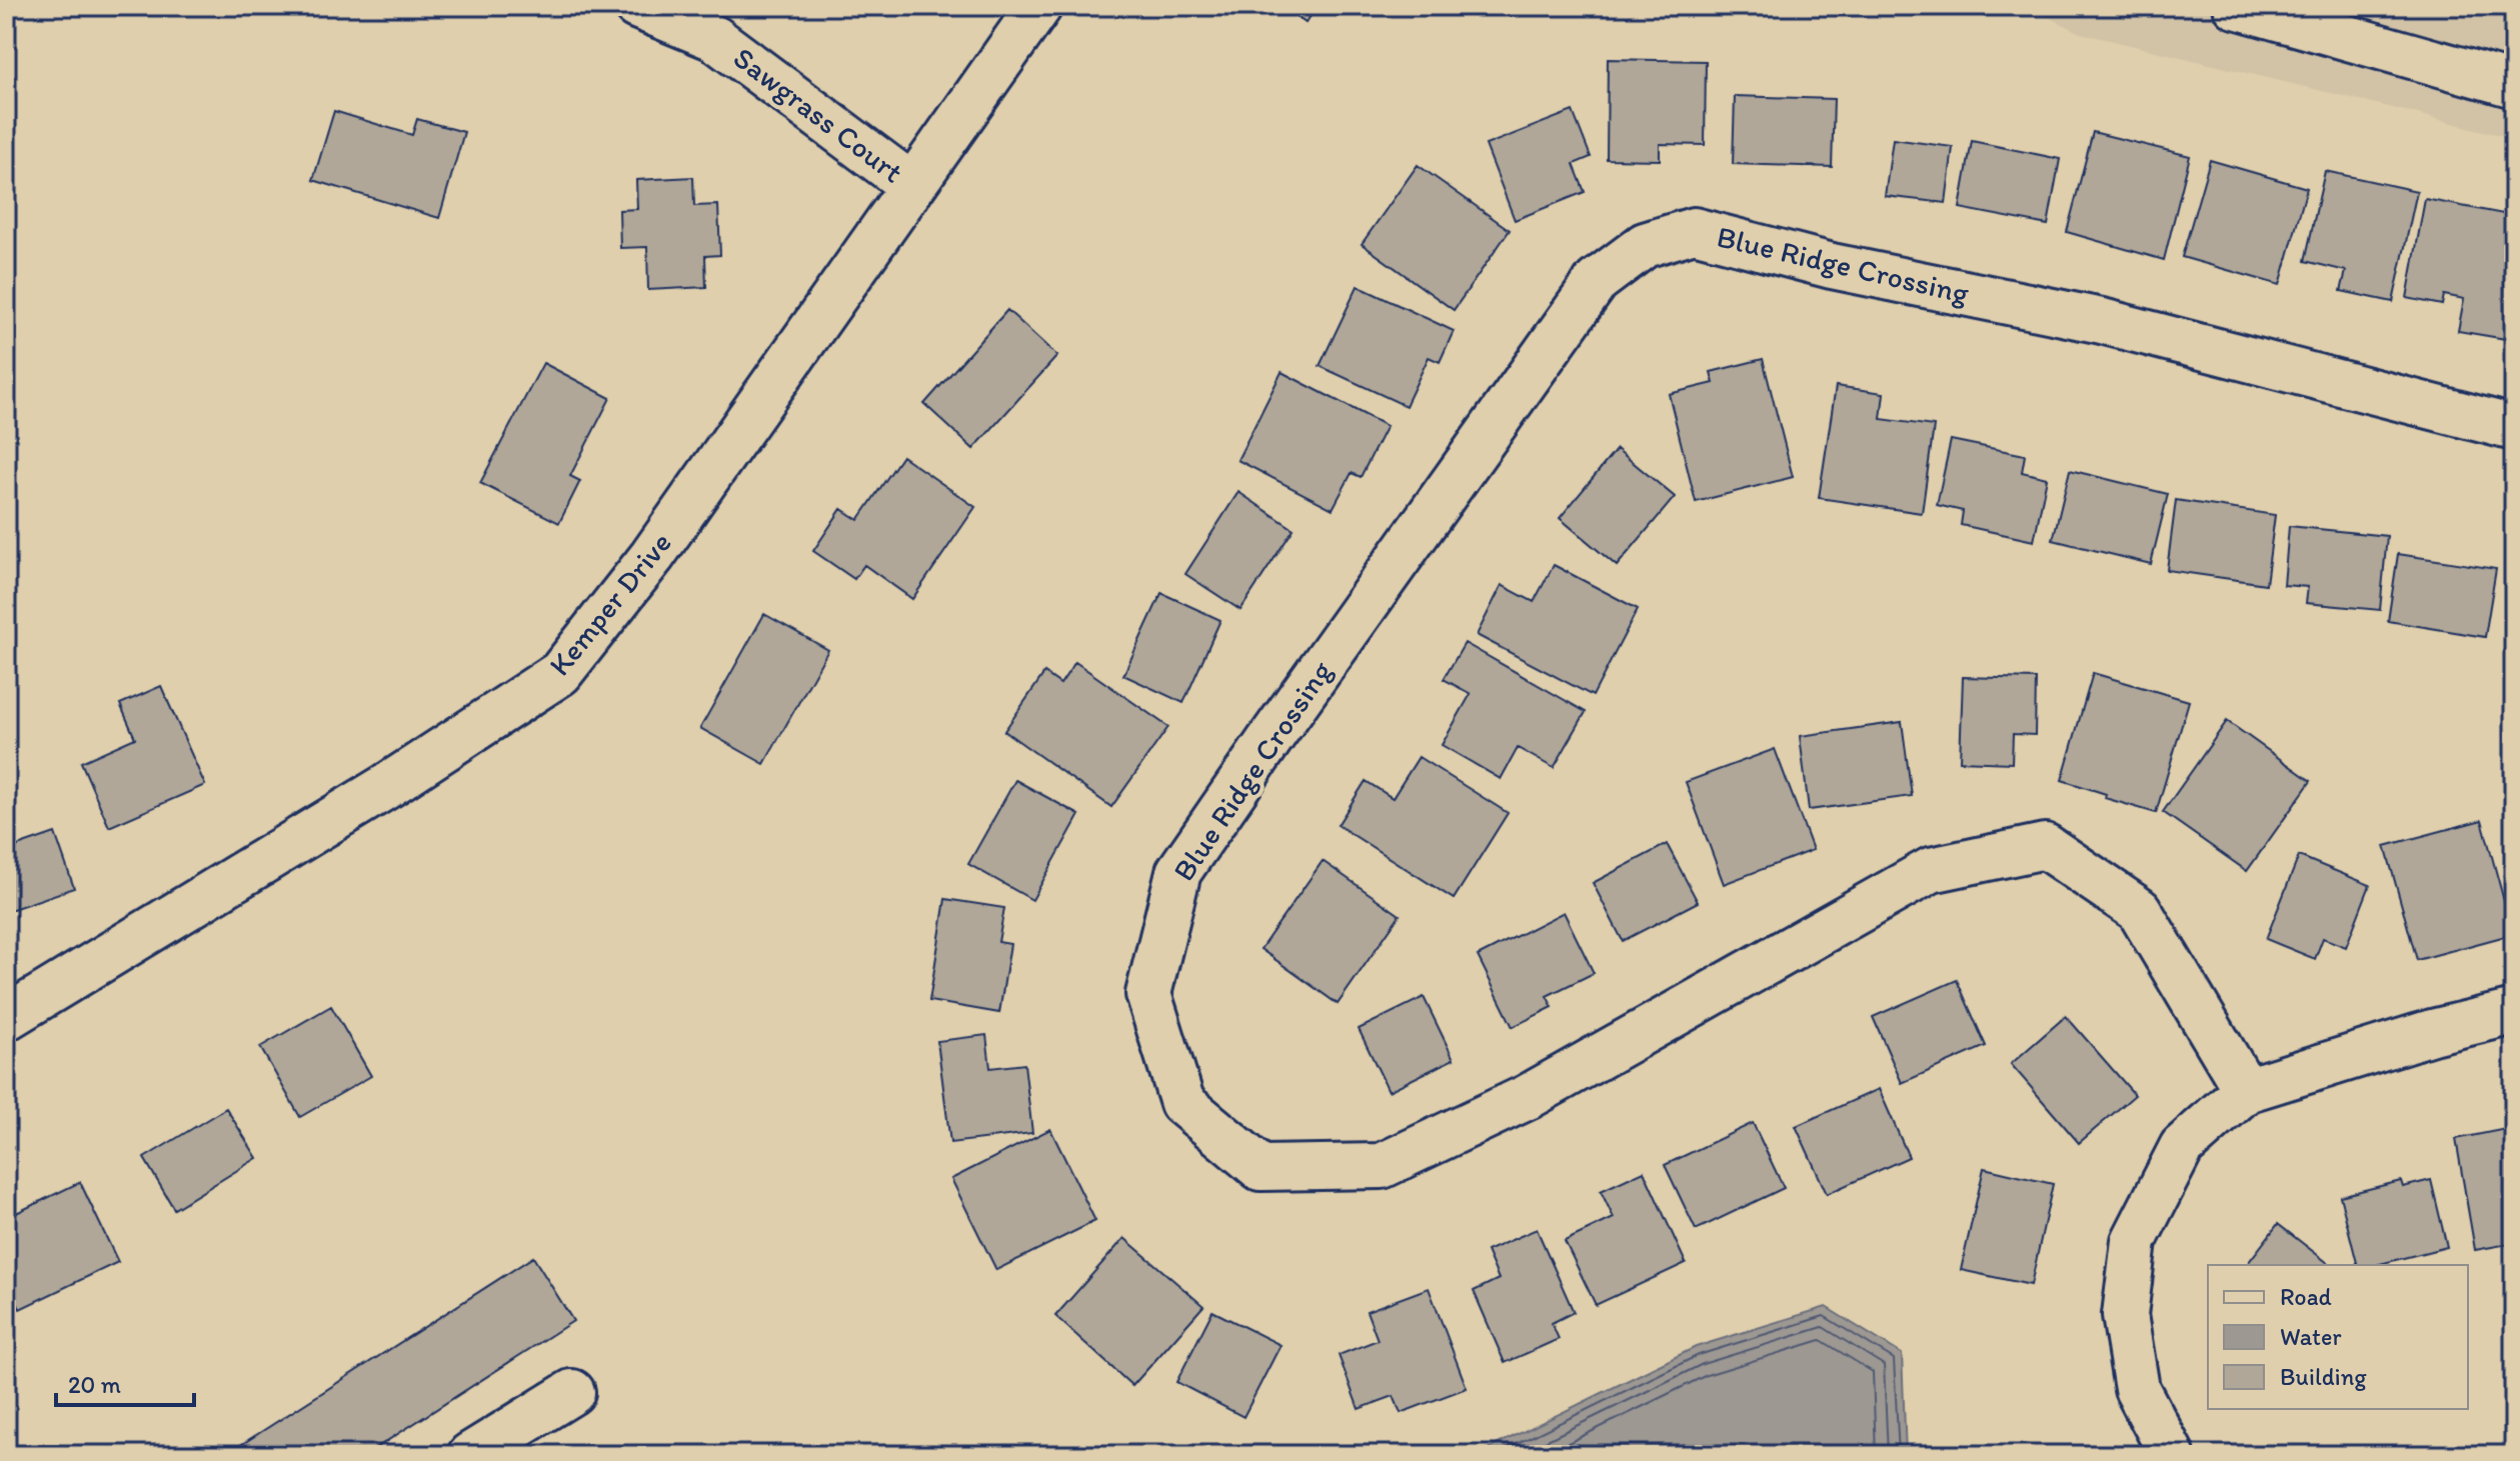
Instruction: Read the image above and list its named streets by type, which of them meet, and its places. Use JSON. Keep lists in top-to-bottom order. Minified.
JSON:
{"streets":{"street":["Sawgrass Court","Blue Ridge Crossing","Kemper Drive"]},"crossings":[["Sawgrass Court","Kemper Drive"]],"legend":["Road","Water","Building"],"scale_bar":"20 m"}
